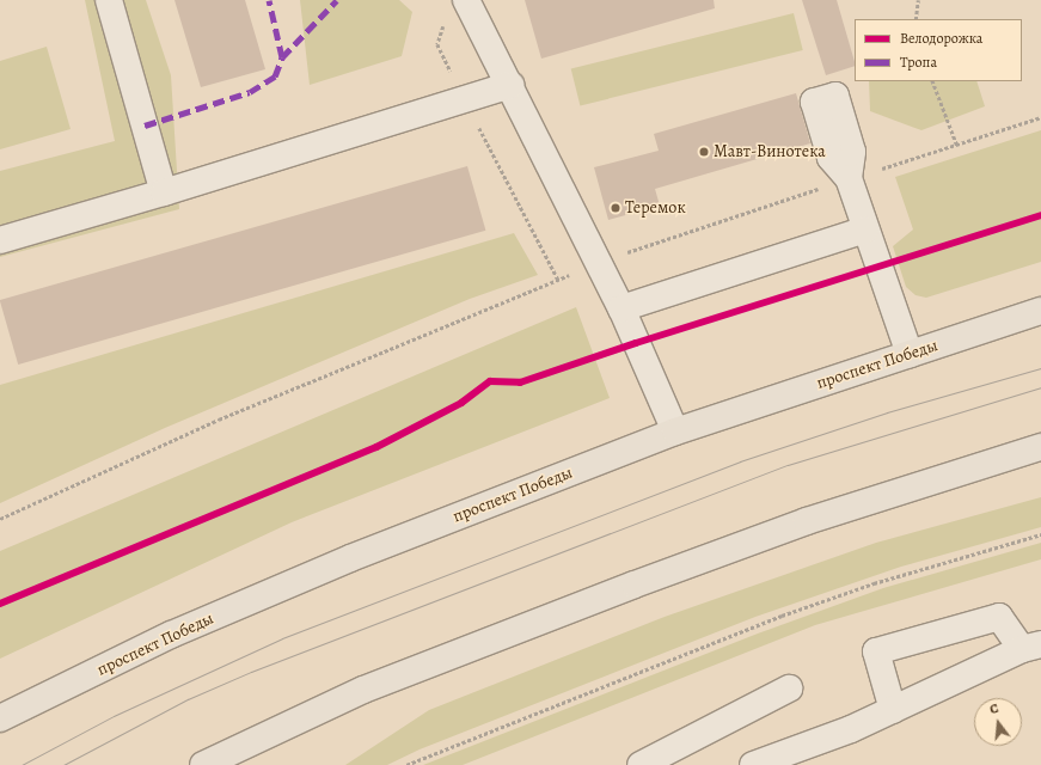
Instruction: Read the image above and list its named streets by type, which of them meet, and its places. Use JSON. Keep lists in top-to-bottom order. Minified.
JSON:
{"streets":{"main road":["проспект Победы"]},"places":["Мавт-Винотека","Теремок"],"legend":["Велодорожка","Тропа"],"north":"top"}
